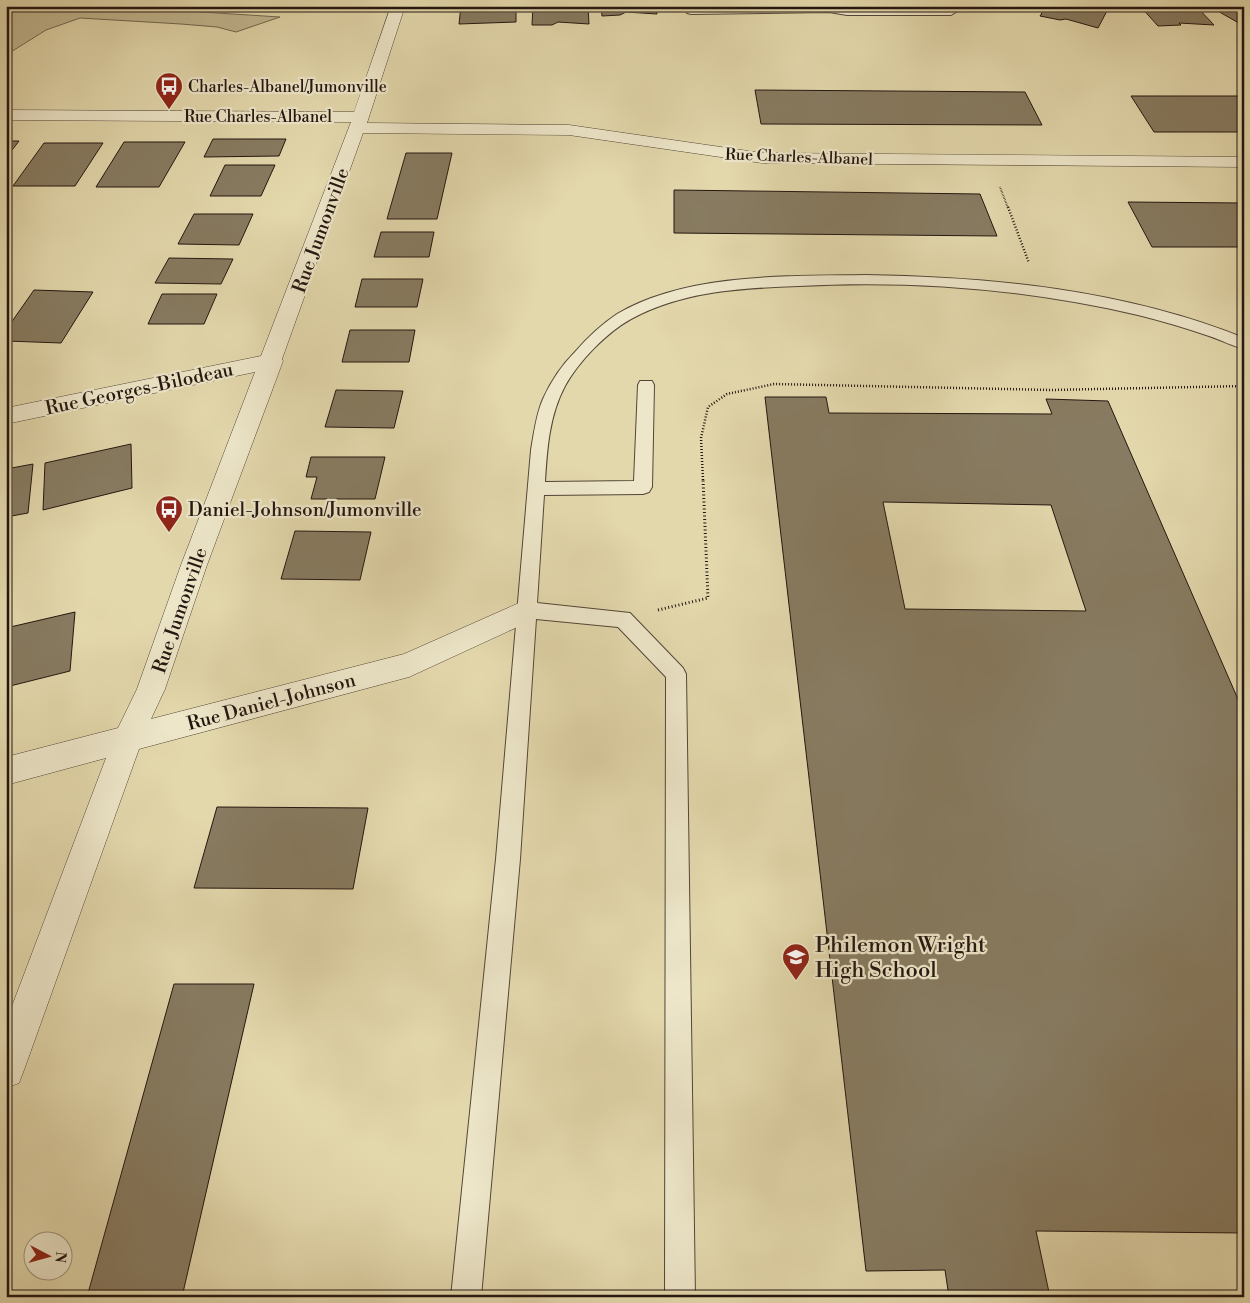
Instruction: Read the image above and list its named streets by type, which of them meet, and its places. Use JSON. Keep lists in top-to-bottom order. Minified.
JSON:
{"streets":{"street":["Rue Charles-Albanel","Rue Jumonville","Rue Georges-Bilodeau","Rue Daniel-Johnson"]},"crossings":[["Rue Charles-Albanel","Rue Jumonville"],["Rue Jumonville","Rue Georges-Bilodeau"],["Rue Jumonville","Rue Daniel-Johnson"]],"places":{"bus stop":["Charles-Albanel/Jumonville","Daniel-Johnson/Jumonville"],"school or university":["Philemon Wright High School"]},"north":"right"}
